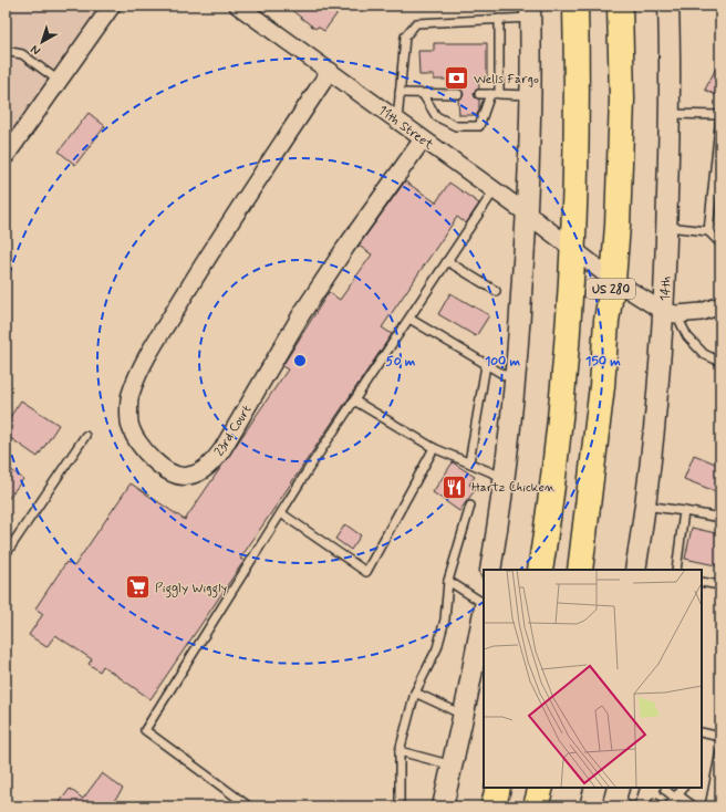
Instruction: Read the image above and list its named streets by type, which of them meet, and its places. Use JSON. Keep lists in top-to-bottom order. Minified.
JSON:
{"streets":{"highway":["US 280"],"street":["11th Street","14th","23rd Court"]},"crossings":[["11th Street","US 280"],["11th Street","14th"],["11th Street","23rd Court"]],"places":{"bank":["Wells Fargo"],"restaurant":["Hartz Chicken"],"supermarket":["Piggly Wiggly"]},"north":"bottom left","rings":["50 m","100 m","150 m"]}
